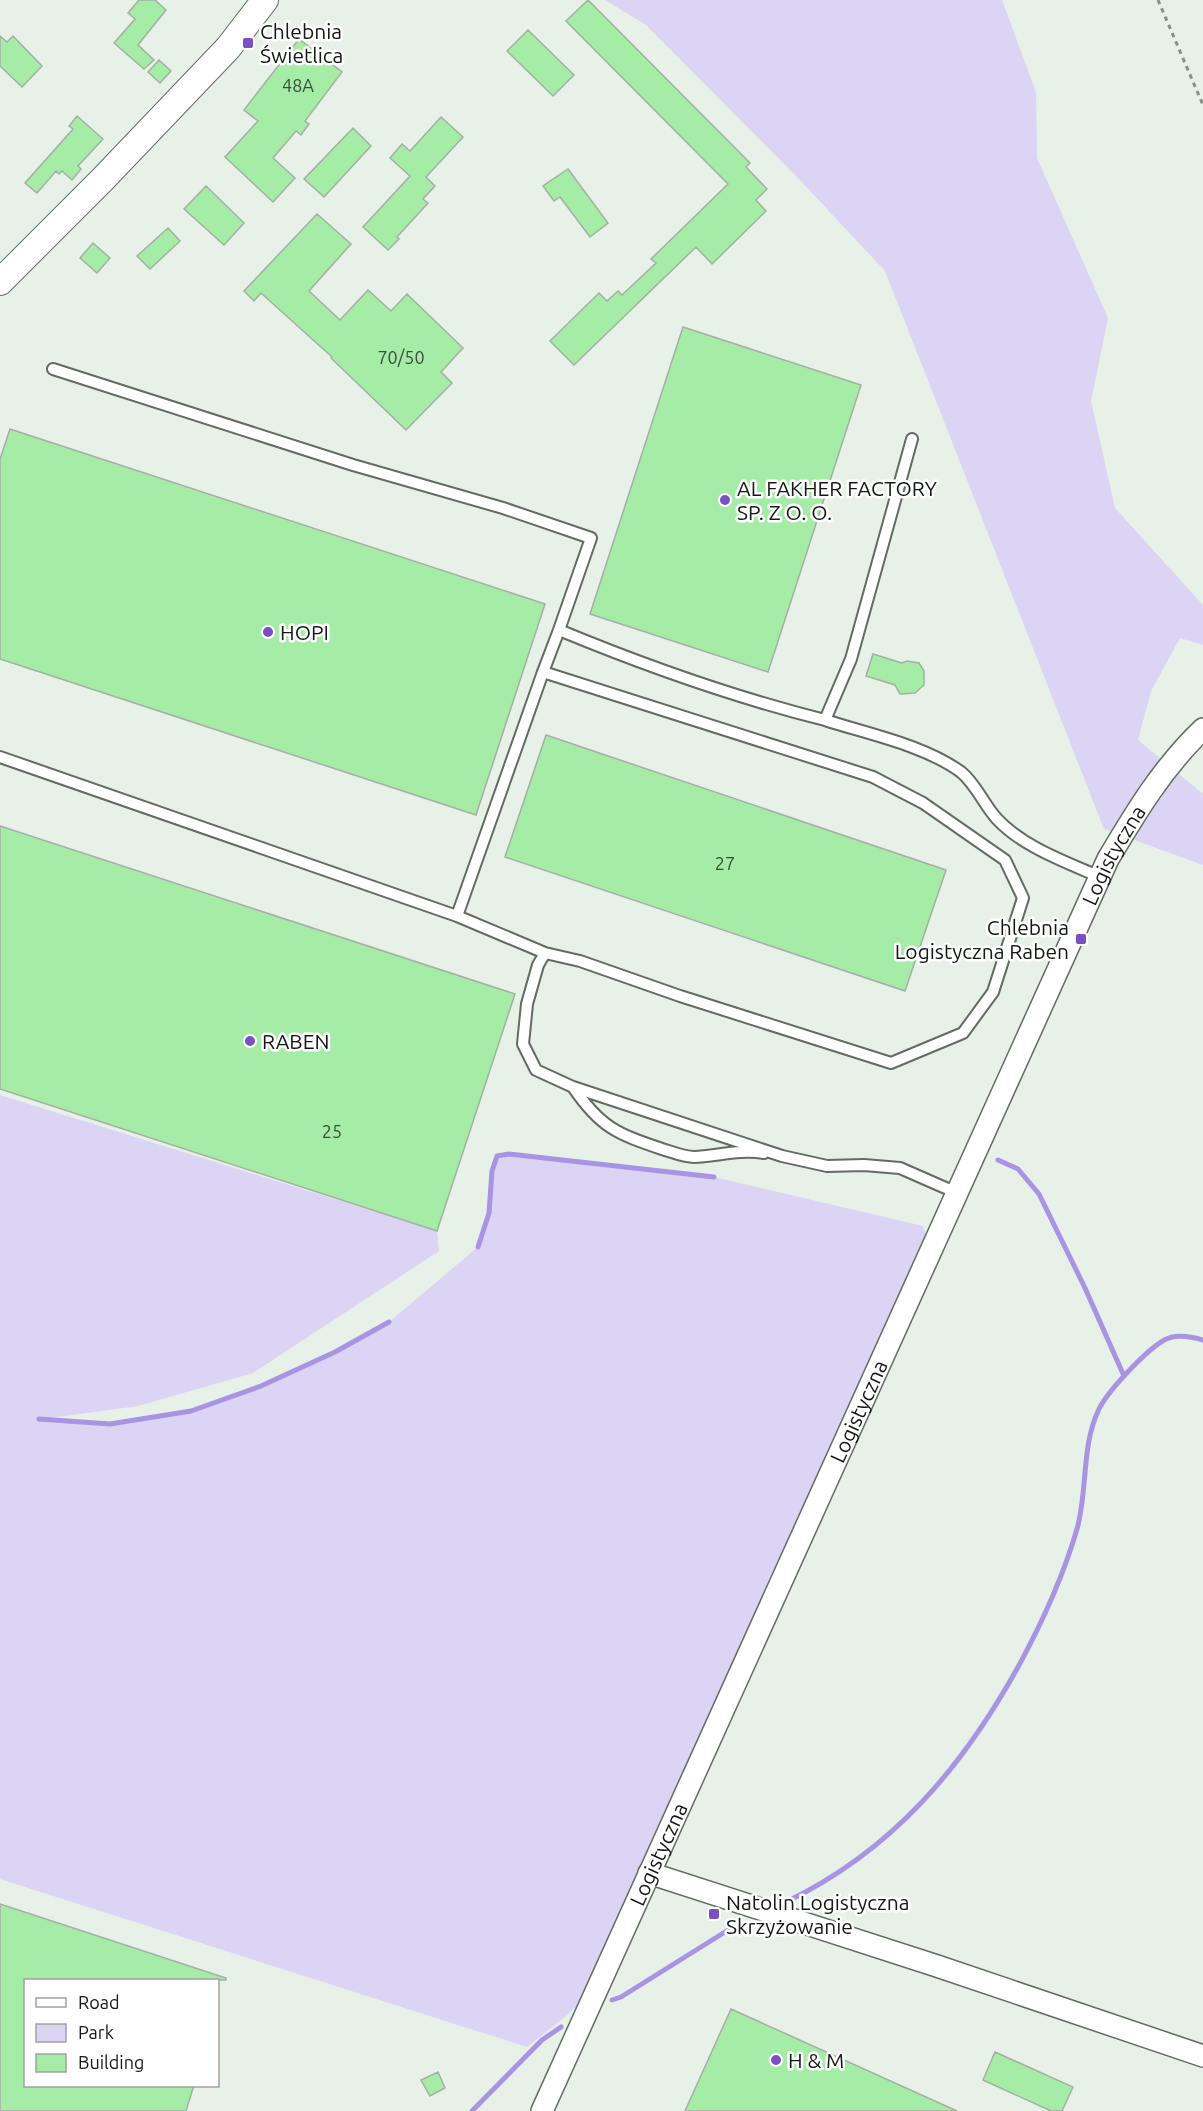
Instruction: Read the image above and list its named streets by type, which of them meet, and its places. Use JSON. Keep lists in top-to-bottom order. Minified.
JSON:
{"streets":{"street":["Logistyczna"]},"places":{"transit":["Chlebnia Świetlica","Chlebnia Logistyczna Raben","Natolin Logistyczna Skrzyżowanie"],"other":["AL FAKHER FACTORY SP. Z O. O.","HOPI","RABEN","H & M"]},"house_numbers":["48A","70/50","27","25"],"legend":["Road","Park","Building"]}
